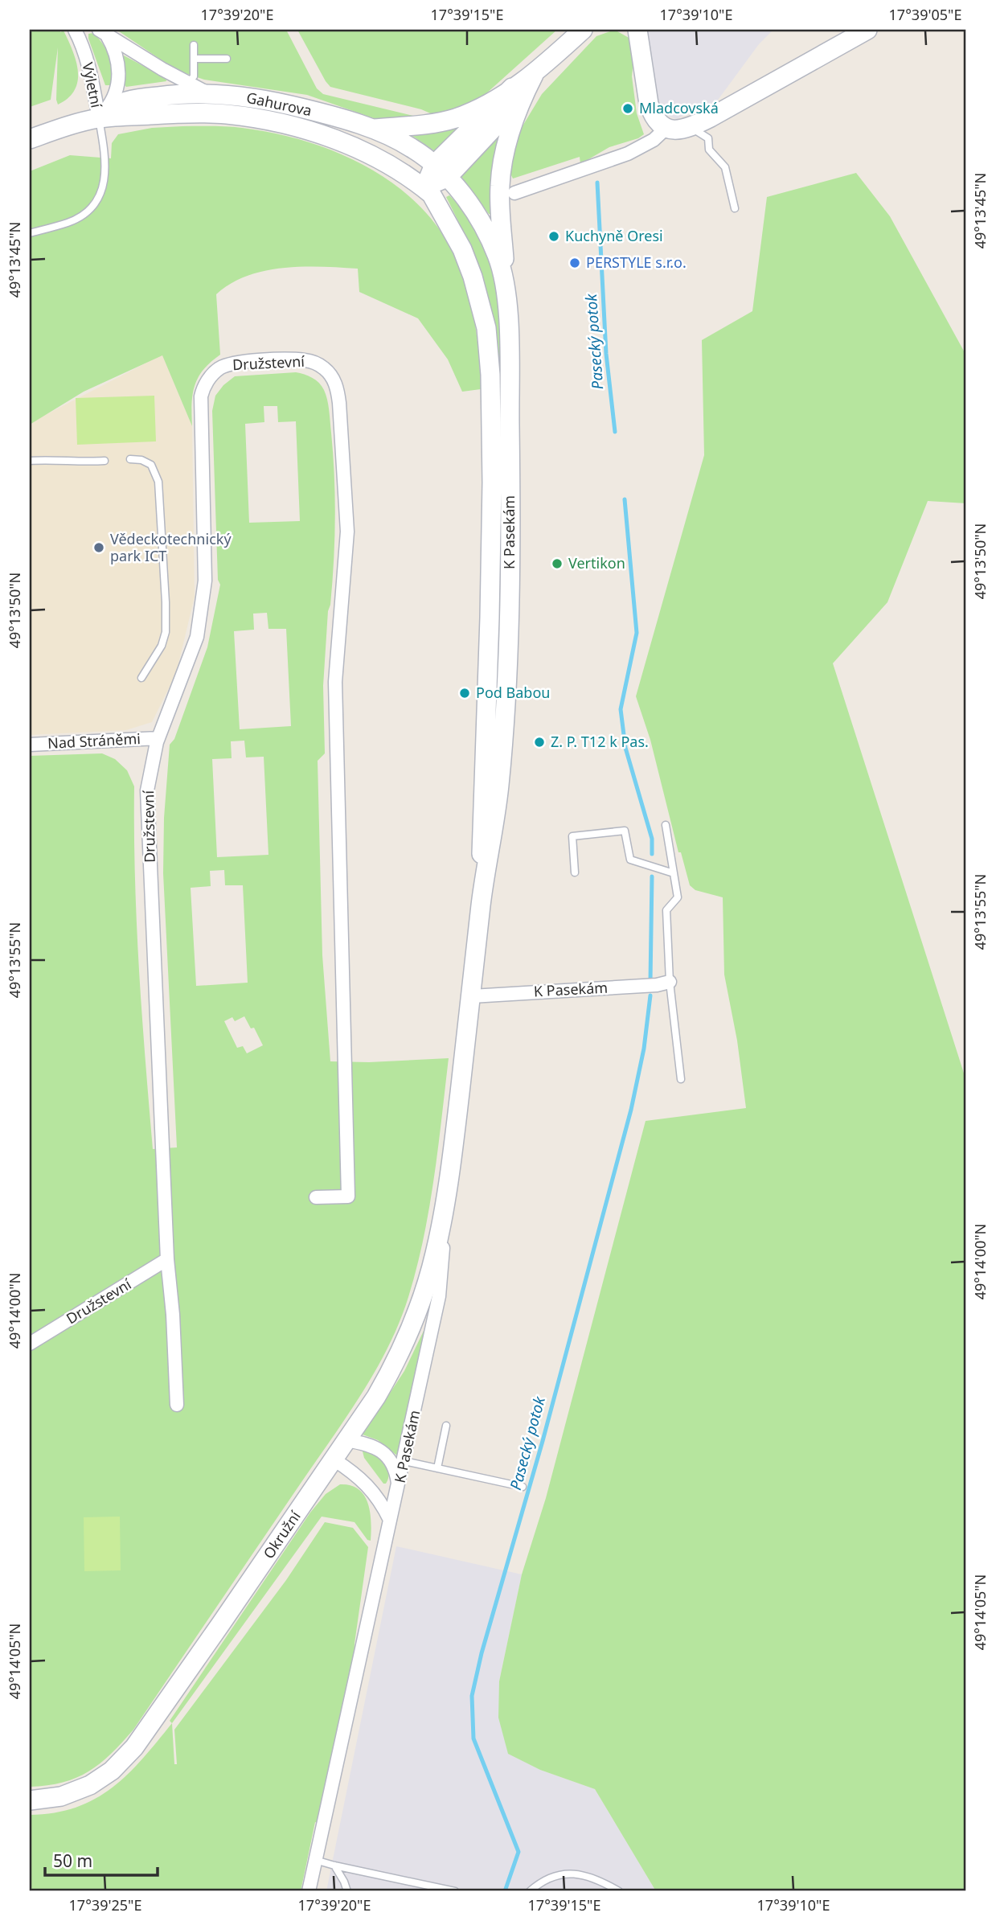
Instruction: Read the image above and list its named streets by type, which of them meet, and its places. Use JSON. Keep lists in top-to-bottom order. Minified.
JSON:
{"streets":{"street":["Výletní","Gahurova","Družstevní","K Pasekám","Nad Stráněmi","Okružní"]},"crossings":[["Výletní","Gahurova"],["Gahurova","K Pasekám"],["Družstevní","Nad Stráněmi"],["K Pasekám","Okružní"]],"water":["Pasecký potok"],"places":["Mladcovská","Kuchyně Oresi","PERSTYLE s.r.o.","Vědeckotechnický park ICT","Vertikon","Pod Babou","Z. P. T12 k Pas."],"scale_bar":"50 m","coordinates":["17°39'20\"E","17°39'15\"E","17°39'10\"E","17°39'05\"E","49°13'45\"N","49°13'50\"N","49°13'55\"N","49°14'00\"N","49°14'05\"N","17°39'25\"E"]}
